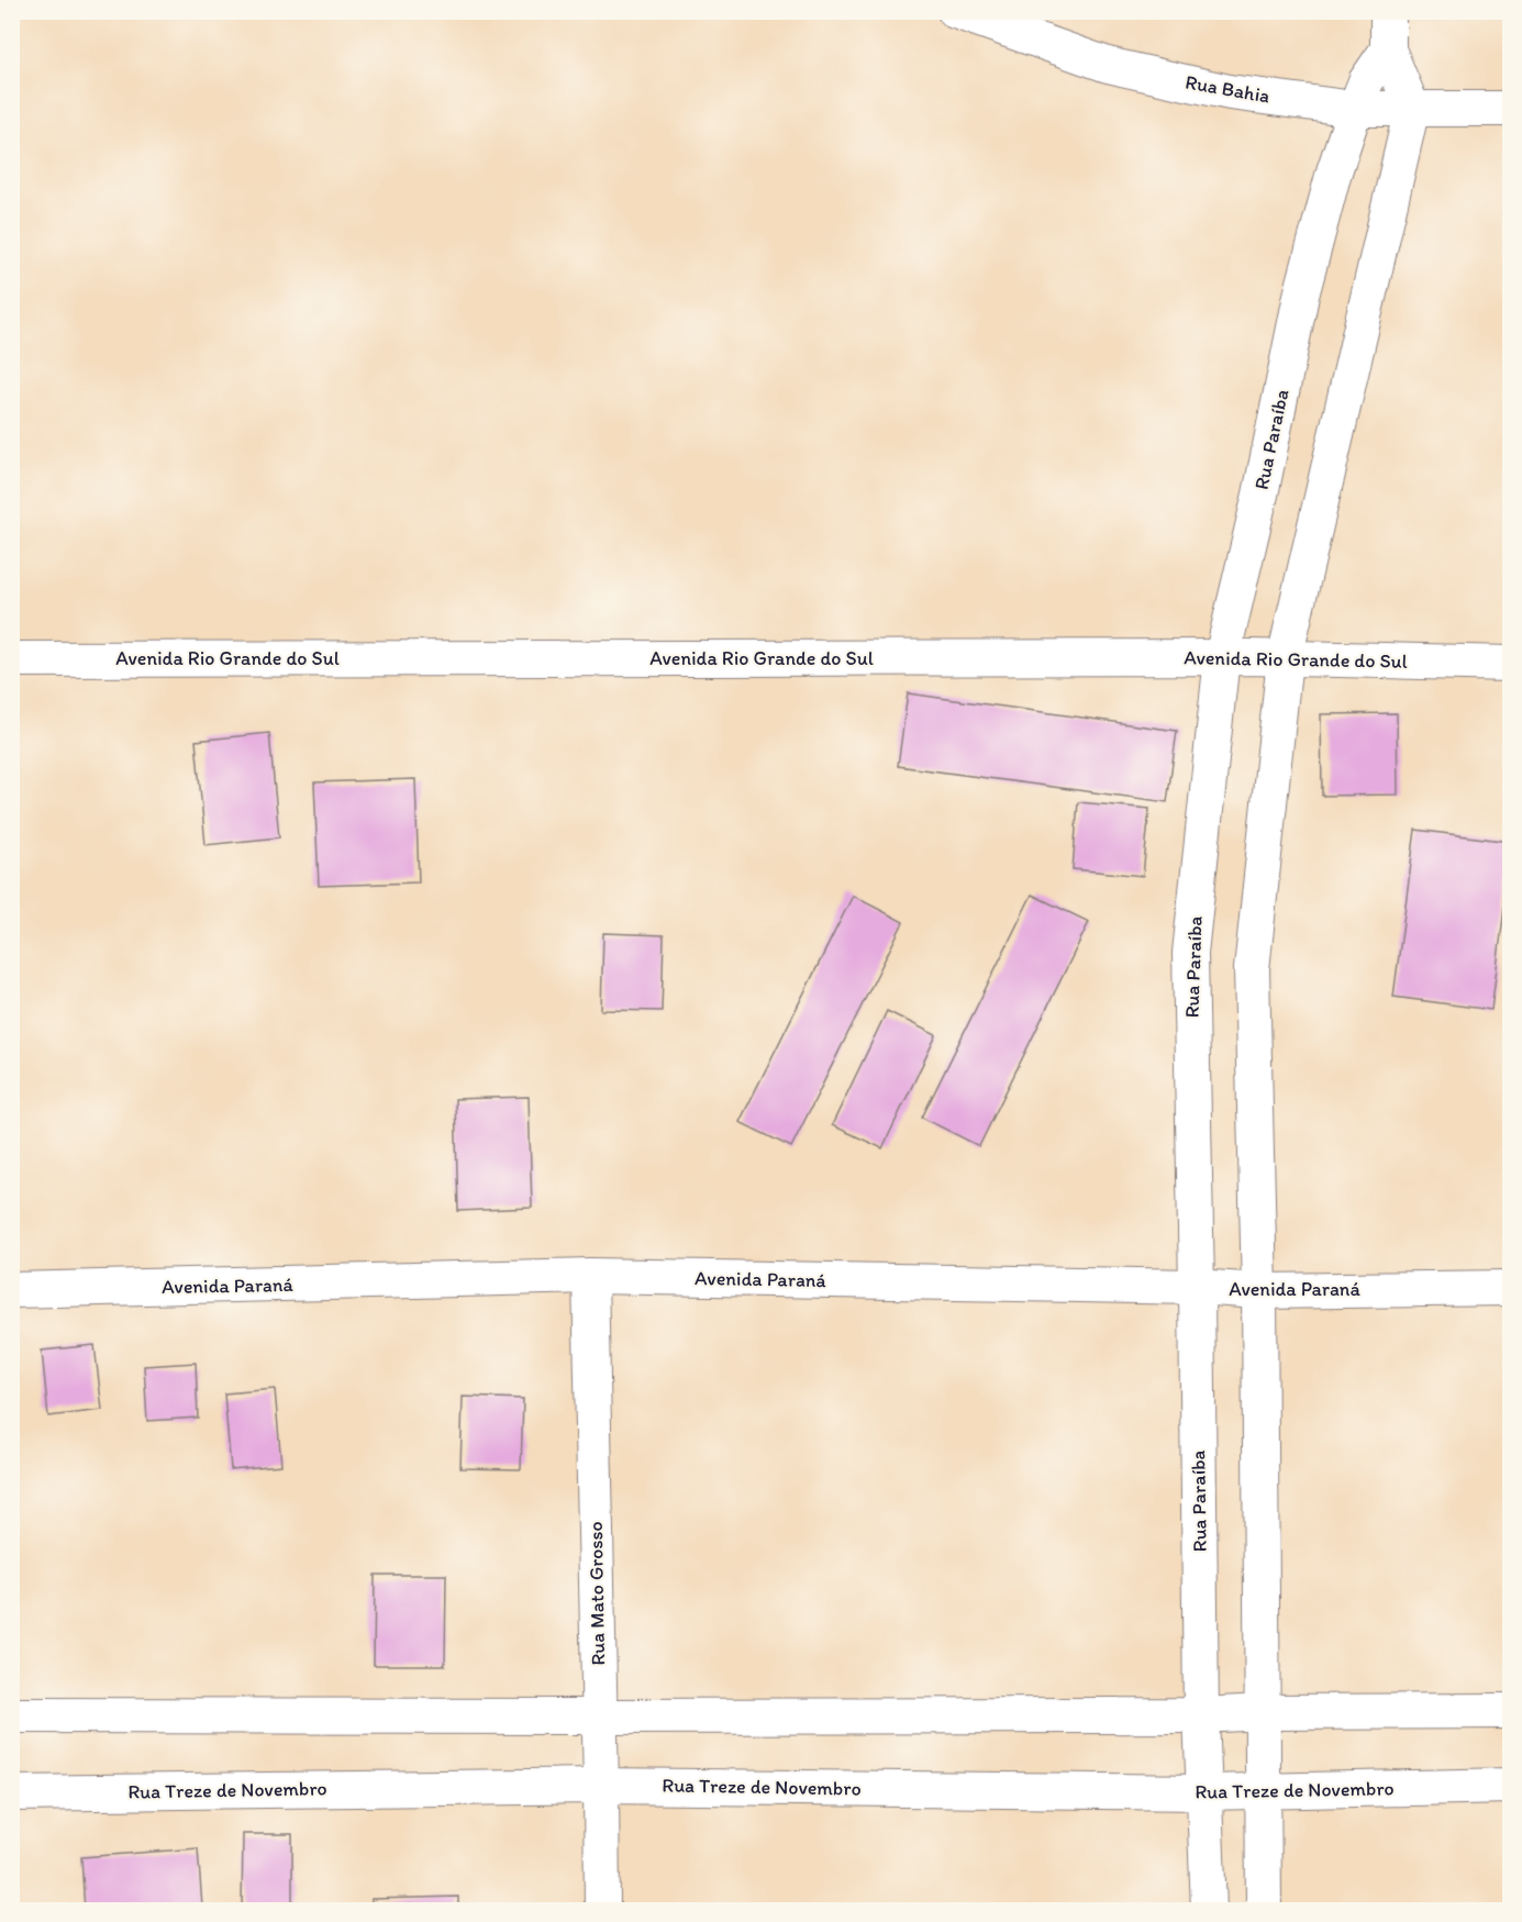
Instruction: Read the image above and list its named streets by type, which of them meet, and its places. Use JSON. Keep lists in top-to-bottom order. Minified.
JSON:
{"streets":{"street":["Rua Bahia","Rua Paraíba","Avenida Rio Grande do Sul","Avenida Paraná","Rua Mato Grosso","Rua Treze de Novembro"]},"crossings":[["Rua Bahia","Rua Paraíba"],["Rua Paraíba","Avenida Rio Grande do Sul"],["Rua Paraíba","Avenida Paraná"],["Rua Paraíba","Rua Treze de Novembro"],["Avenida Paraná","Rua Mato Grosso"],["Rua Mato Grosso","Rua Treze de Novembro"]]}
